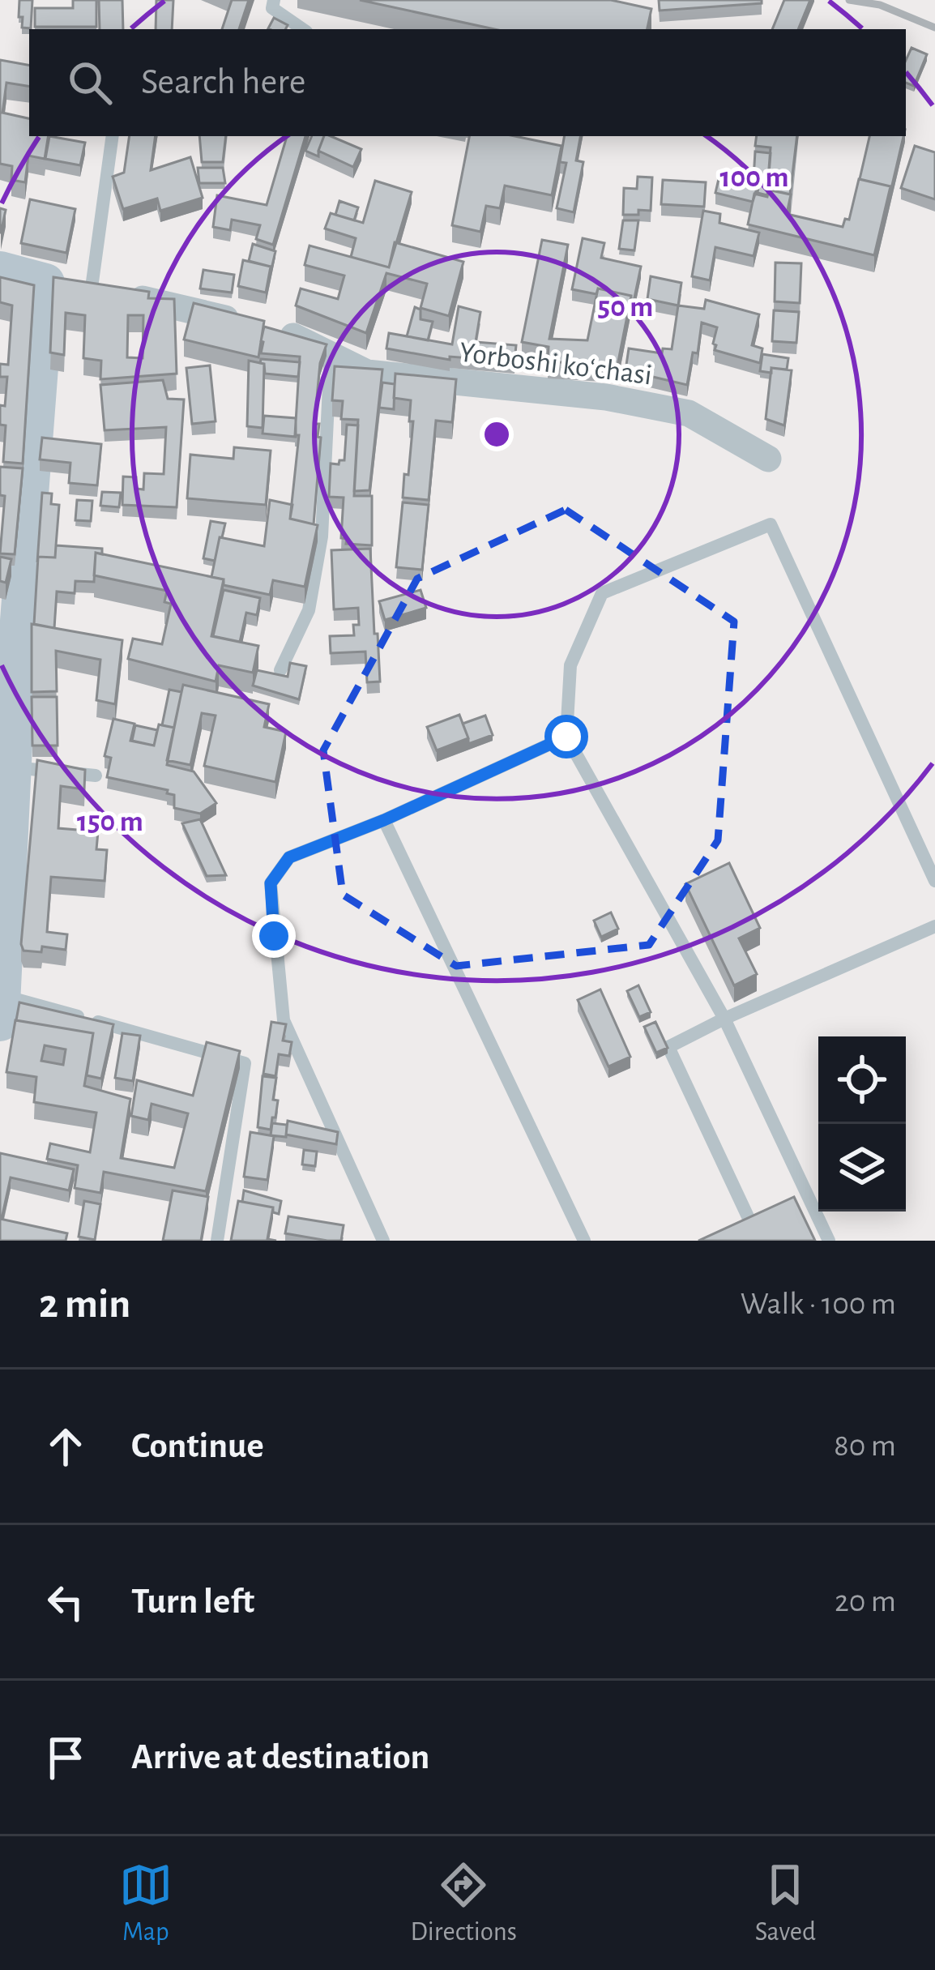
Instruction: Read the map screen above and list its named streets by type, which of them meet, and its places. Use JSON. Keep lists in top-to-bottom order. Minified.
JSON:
{"streets":{"street":["Yorboshi koʻchasi"]},"page":{"search":"Search here","heading":["2 min","Walk · 100 m"],"list":[["Continue","80 m"],["Turn left","20 m"],"Arrive at destination"],"nav":["Map","Directions","Saved"]},"rings":["100 m","50 m","150 m"]}
